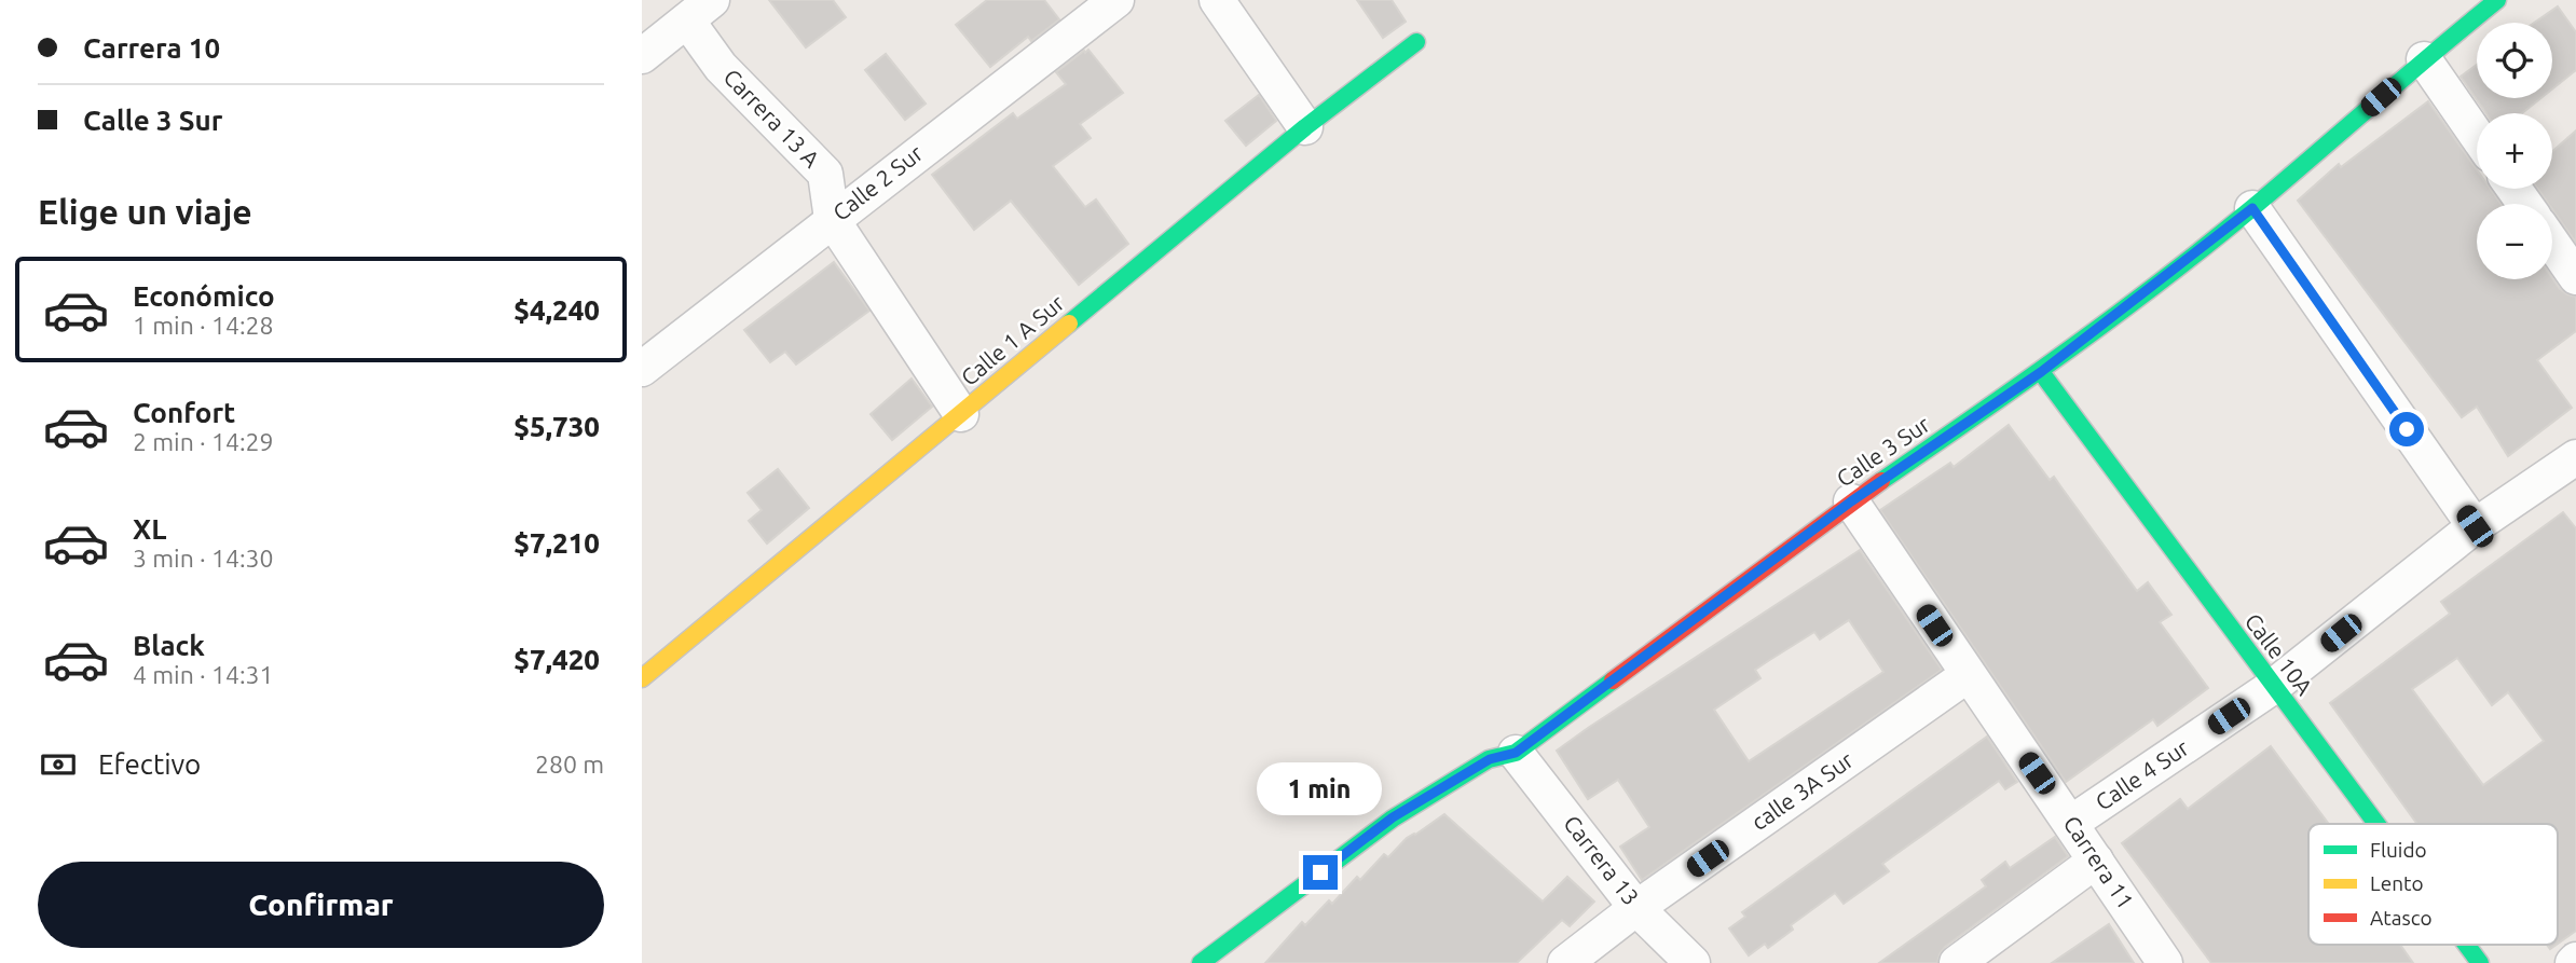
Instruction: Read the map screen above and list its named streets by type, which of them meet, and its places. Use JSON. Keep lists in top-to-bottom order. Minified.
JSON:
{"streets":{"street":["Carrera 13 A","Calle 2 Sur","Calle 1 A Sur","Calle 3 Sur","Calle 10A","Calle 4 Sur","calle 3A Sur","Carrera 13","Carrera 11"]},"crossings":[["Carrera 13 A","Calle 2 Sur"],["Carrera 13 A","Calle 1 A Sur"],["Calle 3 Sur","Calle 10A"],["Calle 3 Sur","Carrera 13"],["Calle 3 Sur","Carrera 11"],["Calle 10A","Calle 4 Sur"],["Calle 4 Sur","Carrera 11"],["calle 3A Sur","Carrera 13"],["calle 3A Sur","Carrera 11"]],"legend":["Fluido","Lento","Atasco"],"page":{"banner":["Carrera 10","Calle 3 Sur"],"map_buttons":["+","−"],"heading":"Elige un viaje","list":[{"name":"Económico","note":"1 min · 14:28","value":"$4,240"},{"name":"Confort","note":"2 min · 14:29","value":"$5,730"},{"name":"XL","note":"3 min · 14:30","value":"$7,210"},{"name":"Black","note":"4 min · 14:31","value":"$7,420"}],"pay":["Efectivo","280 m"],"bubble":"1 min","buttons":"Confirmar"}}
